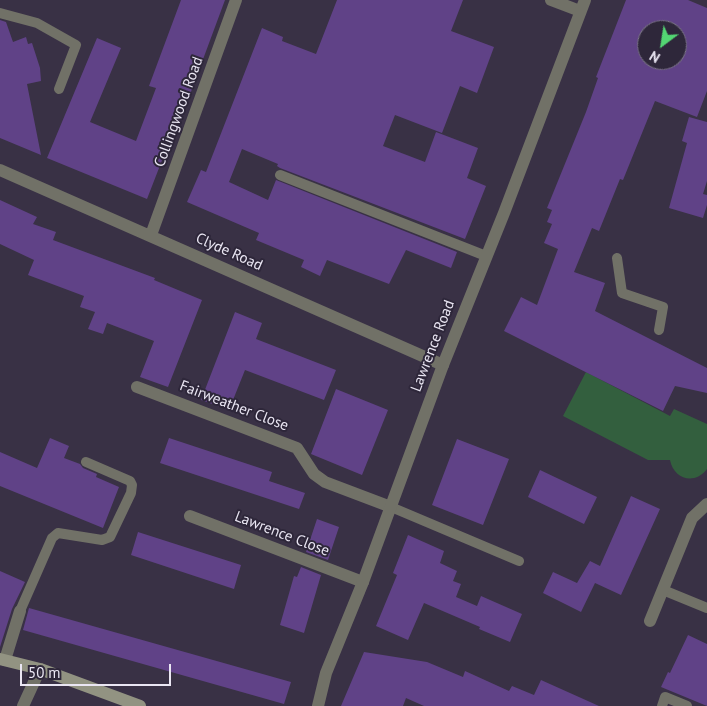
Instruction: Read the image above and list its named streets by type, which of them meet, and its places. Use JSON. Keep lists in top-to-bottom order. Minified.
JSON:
{"streets":{"street":["Collingwood Road","Clyde Road","Lawrence Road","Fairweather Close","Lawrence Close"]},"crossings":[["Collingwood Road","Clyde Road"],["Clyde Road","Lawrence Road"],["Lawrence Road","Fairweather Close"],["Lawrence Road","Lawrence Close"]],"scale_bar":"50 m","north":"bottom left"}
